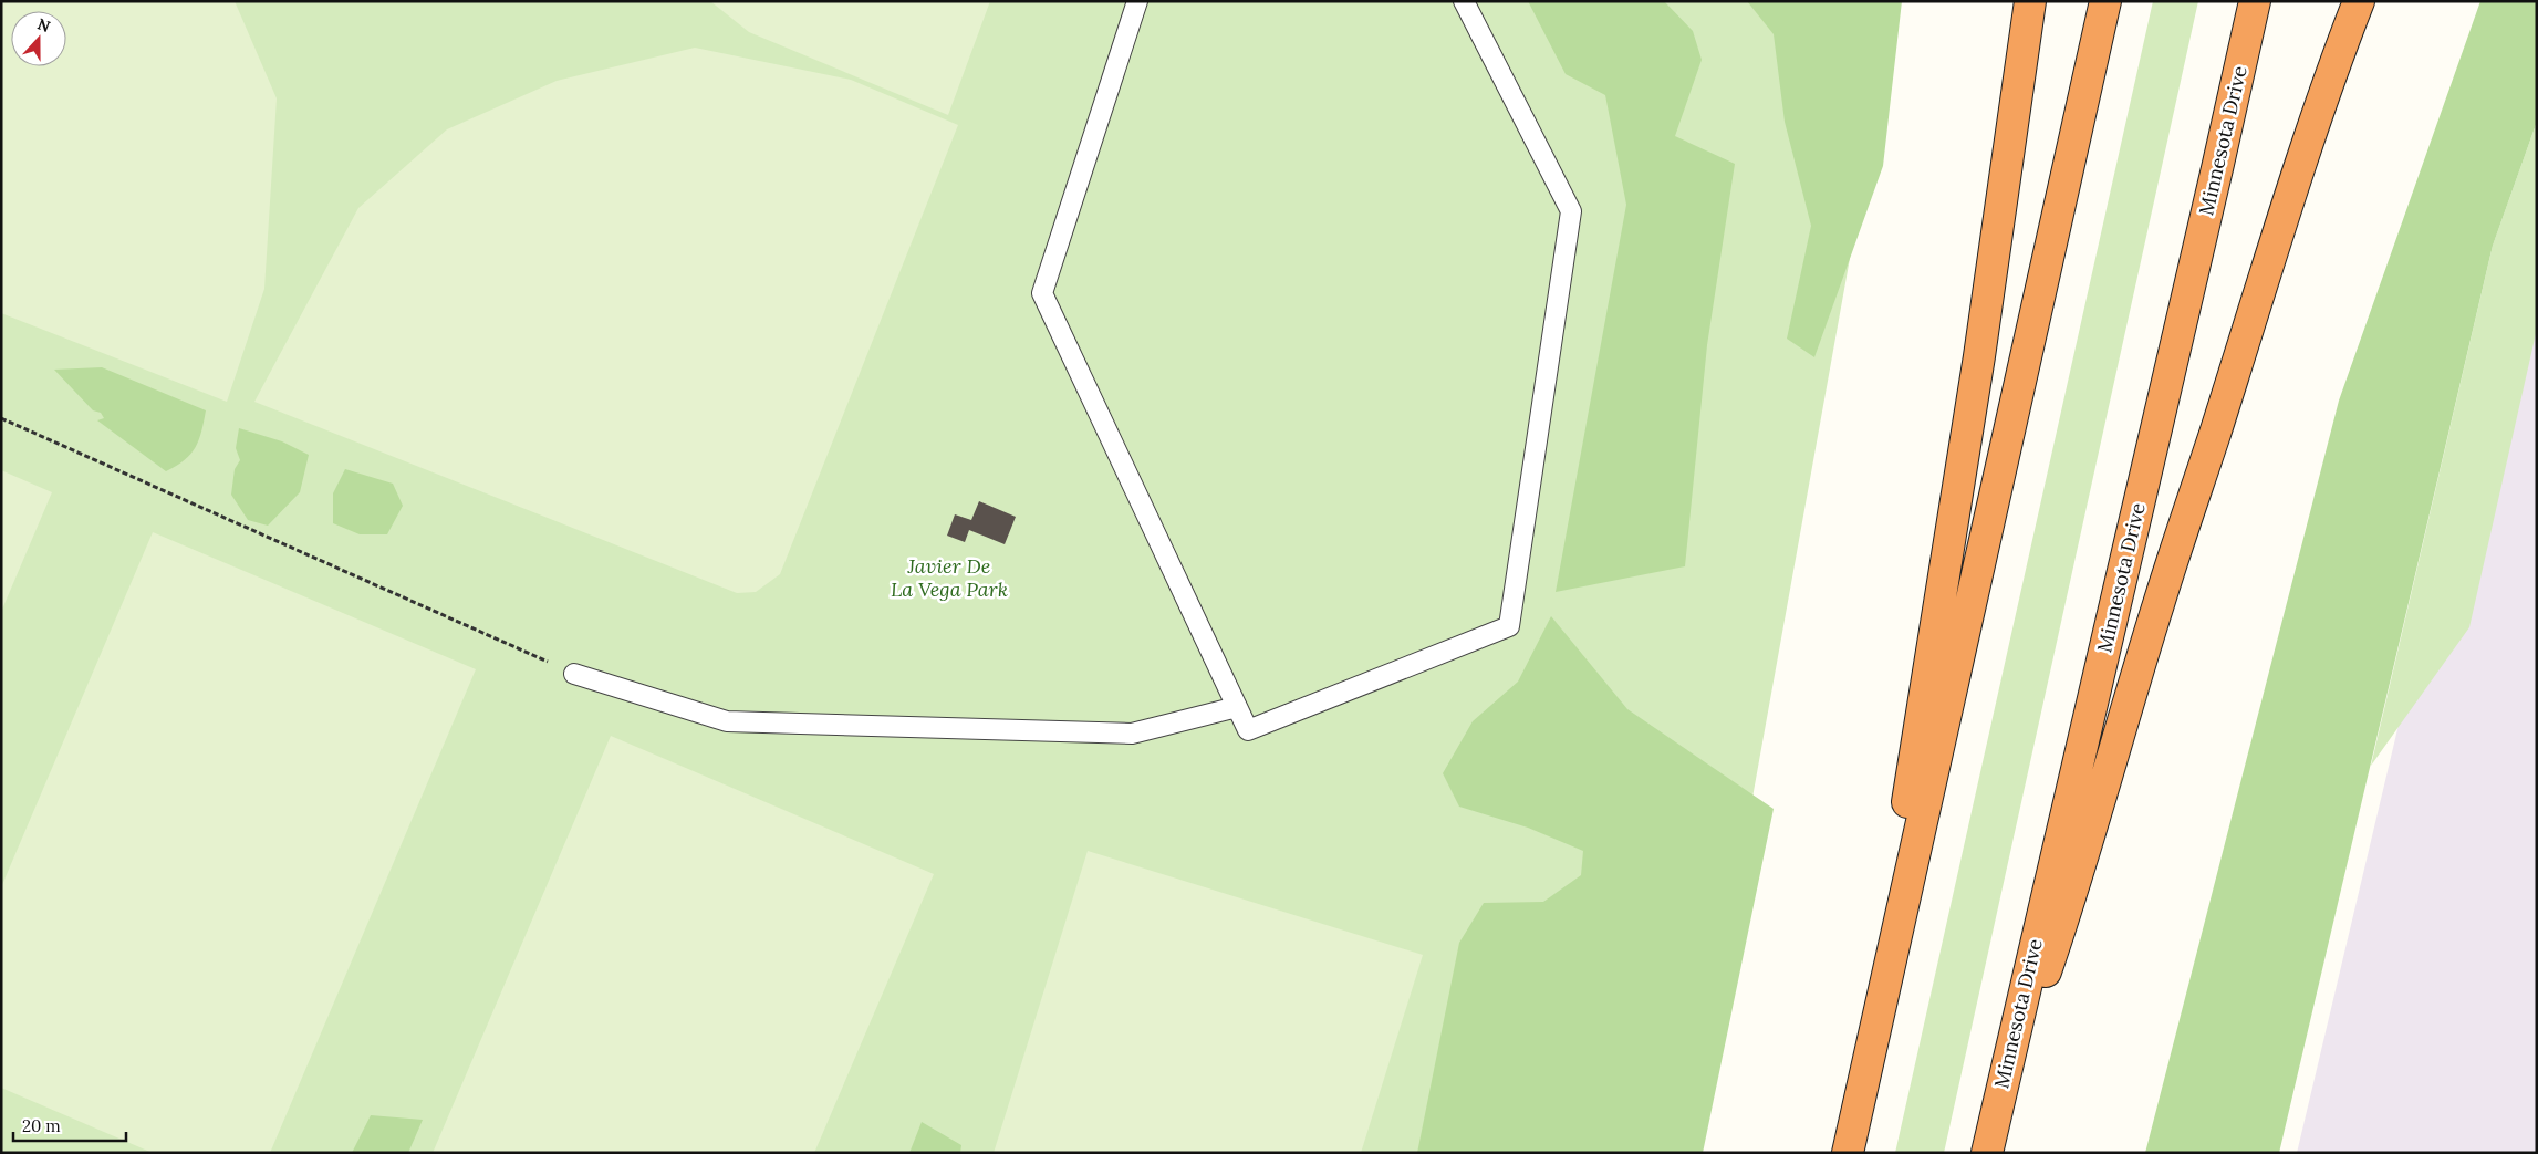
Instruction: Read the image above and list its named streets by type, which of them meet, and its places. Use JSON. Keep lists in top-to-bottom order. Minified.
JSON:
{"streets":{"highway":["Minnesota Drive"]},"parks":["Javier De La Vega Park"],"scale_bar":"20 m","north":"top"}
